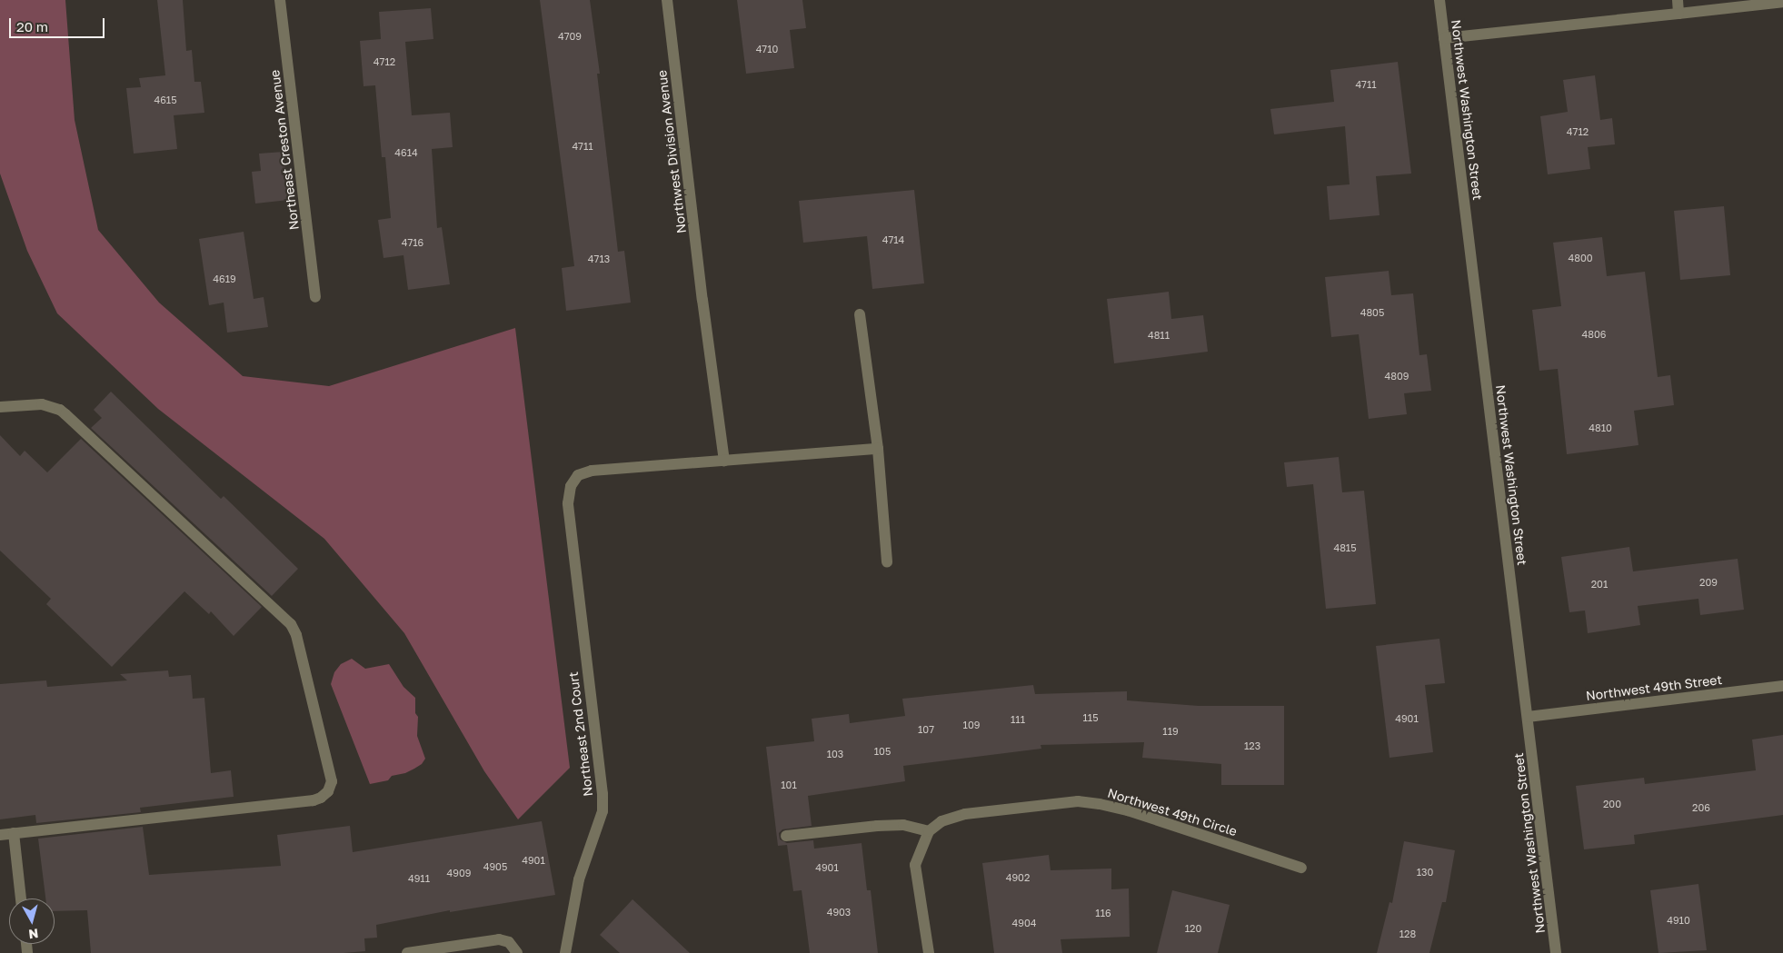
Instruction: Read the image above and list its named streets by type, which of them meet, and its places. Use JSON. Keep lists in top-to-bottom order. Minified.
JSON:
{"streets":{"street":["Northwest Washington Street","Northeast Creston Avenue","Northwest Division Avenue","Northwest 49th Street","Northeast 2nd Court","Northwest 49th Circle"]},"crossings":[["Northwest Washington Street","Northwest 49th Street"],["Northwest Division Avenue","Northeast 2nd Court"]],"house_numbers":["4709","4710","4712","4711","4615","4712","4711","4614","4714","4716","4800","4713","4619","4805","4806","4811","4809","4810","4815","209","201","115","4901","111","109","107","119","123","105","103","101","200","206","4901","4905","4901","130","4909","4902","4911","4903","116","4910","4904","120","128"],"scale_bar":"20 m","north":"bottom"}
